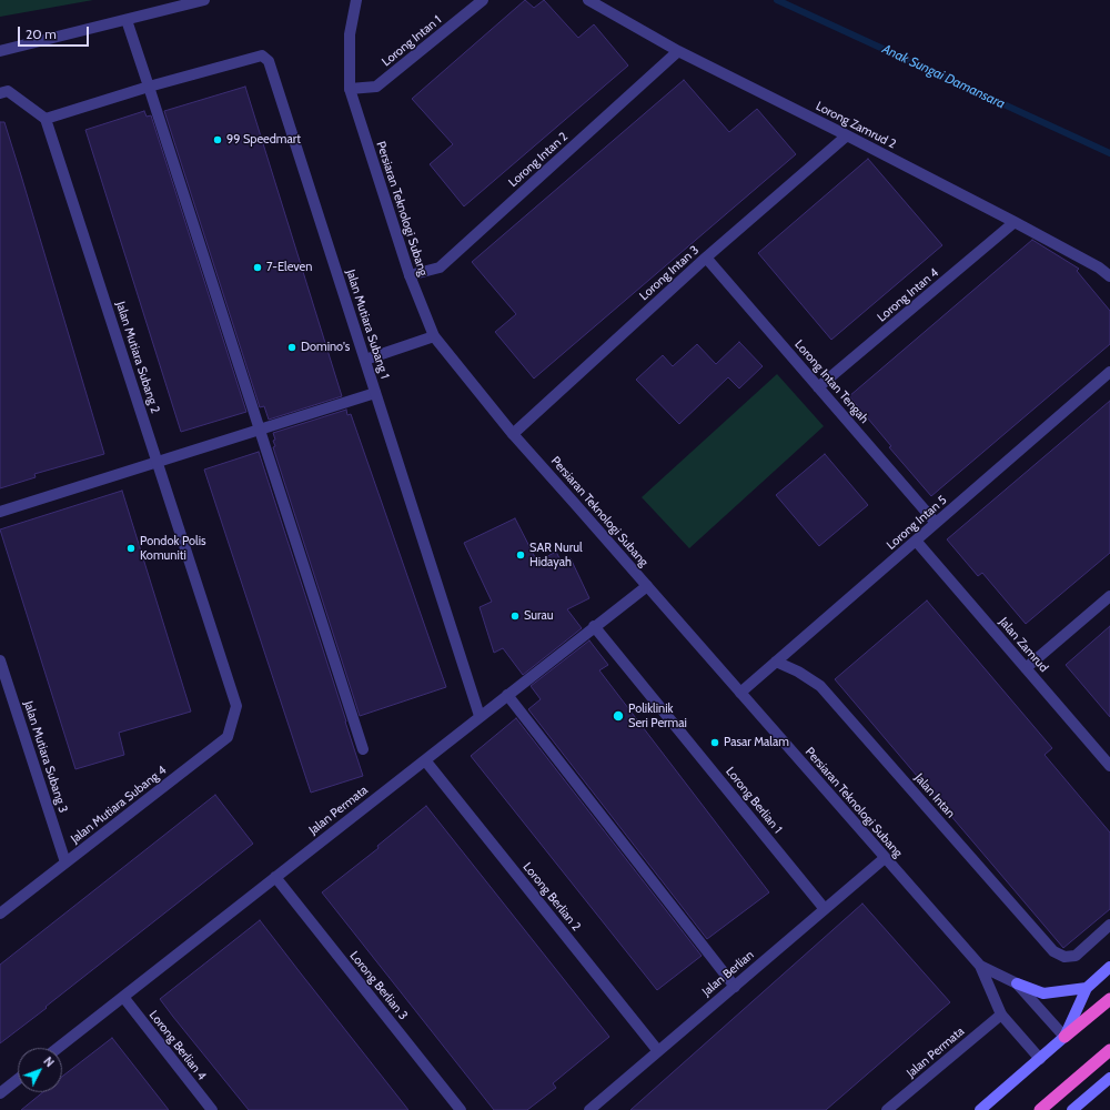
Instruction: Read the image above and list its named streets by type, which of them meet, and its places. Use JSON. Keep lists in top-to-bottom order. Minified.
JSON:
{"streets":{"street":["Lorong Intan 1","Lorong Zamrud 2","Lorong Intan 2","Persiaran Teknologi Subang","Lorong Intan 3","Lorong Intan 4","Jalan Mutiara Subang 1","Jalan Mutiara Subang 2","Lorong Intan Tengah","Lorong Intan 5","Jalan Zamrud","Jalan Mutiara Subang 3","Jalan Intan","Lorong Berlian 1","Jalan Mutiara Subang 4","Jalan Permata","Lorong Berlian 2","Jalan Berlian","Lorong Berlian 3","Lorong Berlian 4"]},"crossings":[["Lorong Intan 1","Persiaran Teknologi Subang"],["Lorong Zamrud 2","Lorong Intan 2"],["Lorong Zamrud 2","Lorong Intan 3"],["Lorong Zamrud 2","Lorong Intan 4"],["Lorong Intan 2","Persiaran Teknologi Subang"],["Persiaran Teknologi Subang","Lorong Intan 3"],["Persiaran Teknologi Subang","Lorong Intan 5"],["Persiaran Teknologi Subang","Jalan Permata"],["Persiaran Teknologi Subang","Jalan Berlian"],["Lorong Intan 3","Lorong Intan Tengah"],["Lorong Intan 4","Lorong Intan Tengah"],["Jalan Mutiara Subang 1","Jalan Permata"],["Jalan Mutiara Subang 2","Jalan Mutiara Subang 4"],["Lorong Intan Tengah","Lorong Intan 5"],["Lorong Intan 5","Jalan Zamrud"],["Lorong Intan 5","Jalan Intan"],["Jalan Mutiara Subang 3","Jalan Mutiara Subang 4"],["Lorong Berlian 1","Jalan Permata"],["Lorong Berlian 1","Jalan Berlian"],["Jalan Permata","Lorong Berlian 2"],["Jalan Permata","Lorong Berlian 3"],["Jalan Permata","Lorong Berlian 4"],["Lorong Berlian 2","Jalan Berlian"]],"water":["Anak Sungai Damansara"],"places":["99 Speedmart","7-Eleven","Domino's","Pondok Polis Komuniti","SAR Nurul Hidayah","Surau","Poliklinik Seri Permai","Pasar Malam"],"scale_bar":"20 m","north":"top right"}
